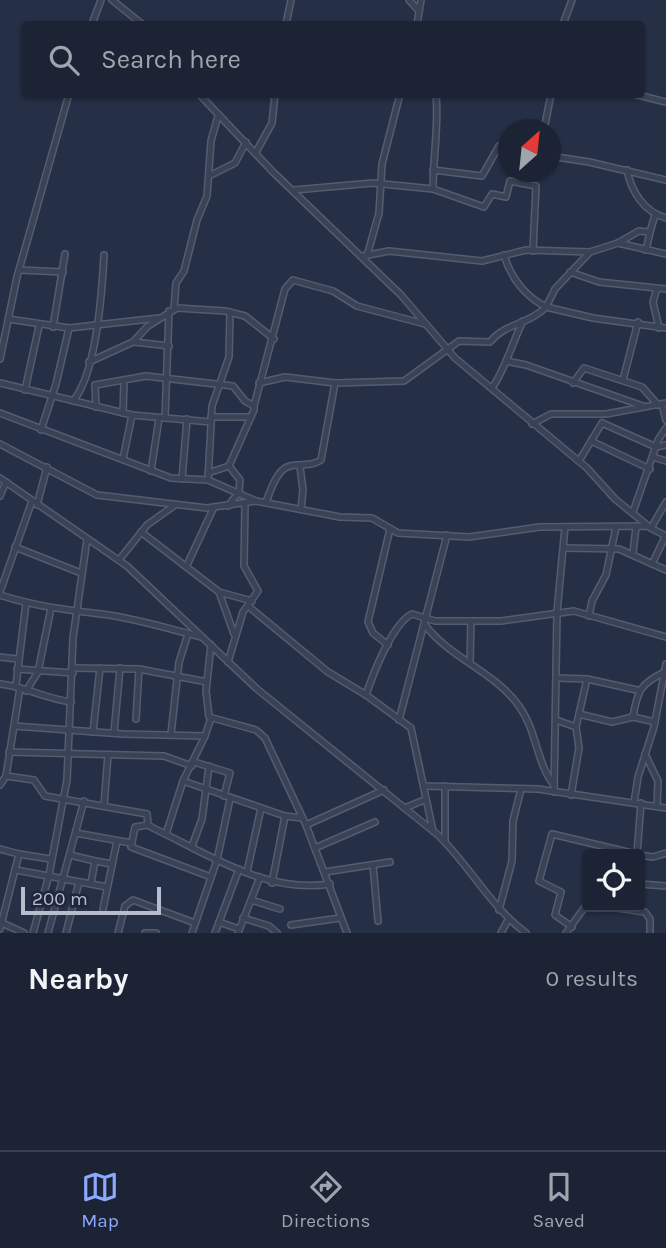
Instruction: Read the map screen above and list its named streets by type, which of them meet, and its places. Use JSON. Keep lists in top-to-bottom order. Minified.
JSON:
{"scale_bar":"200 m","north":"top right","page":{"search":"Search here","scale":"200 m","heading":["Nearby","0 results"],"nav":["Map","Directions","Saved"]}}
